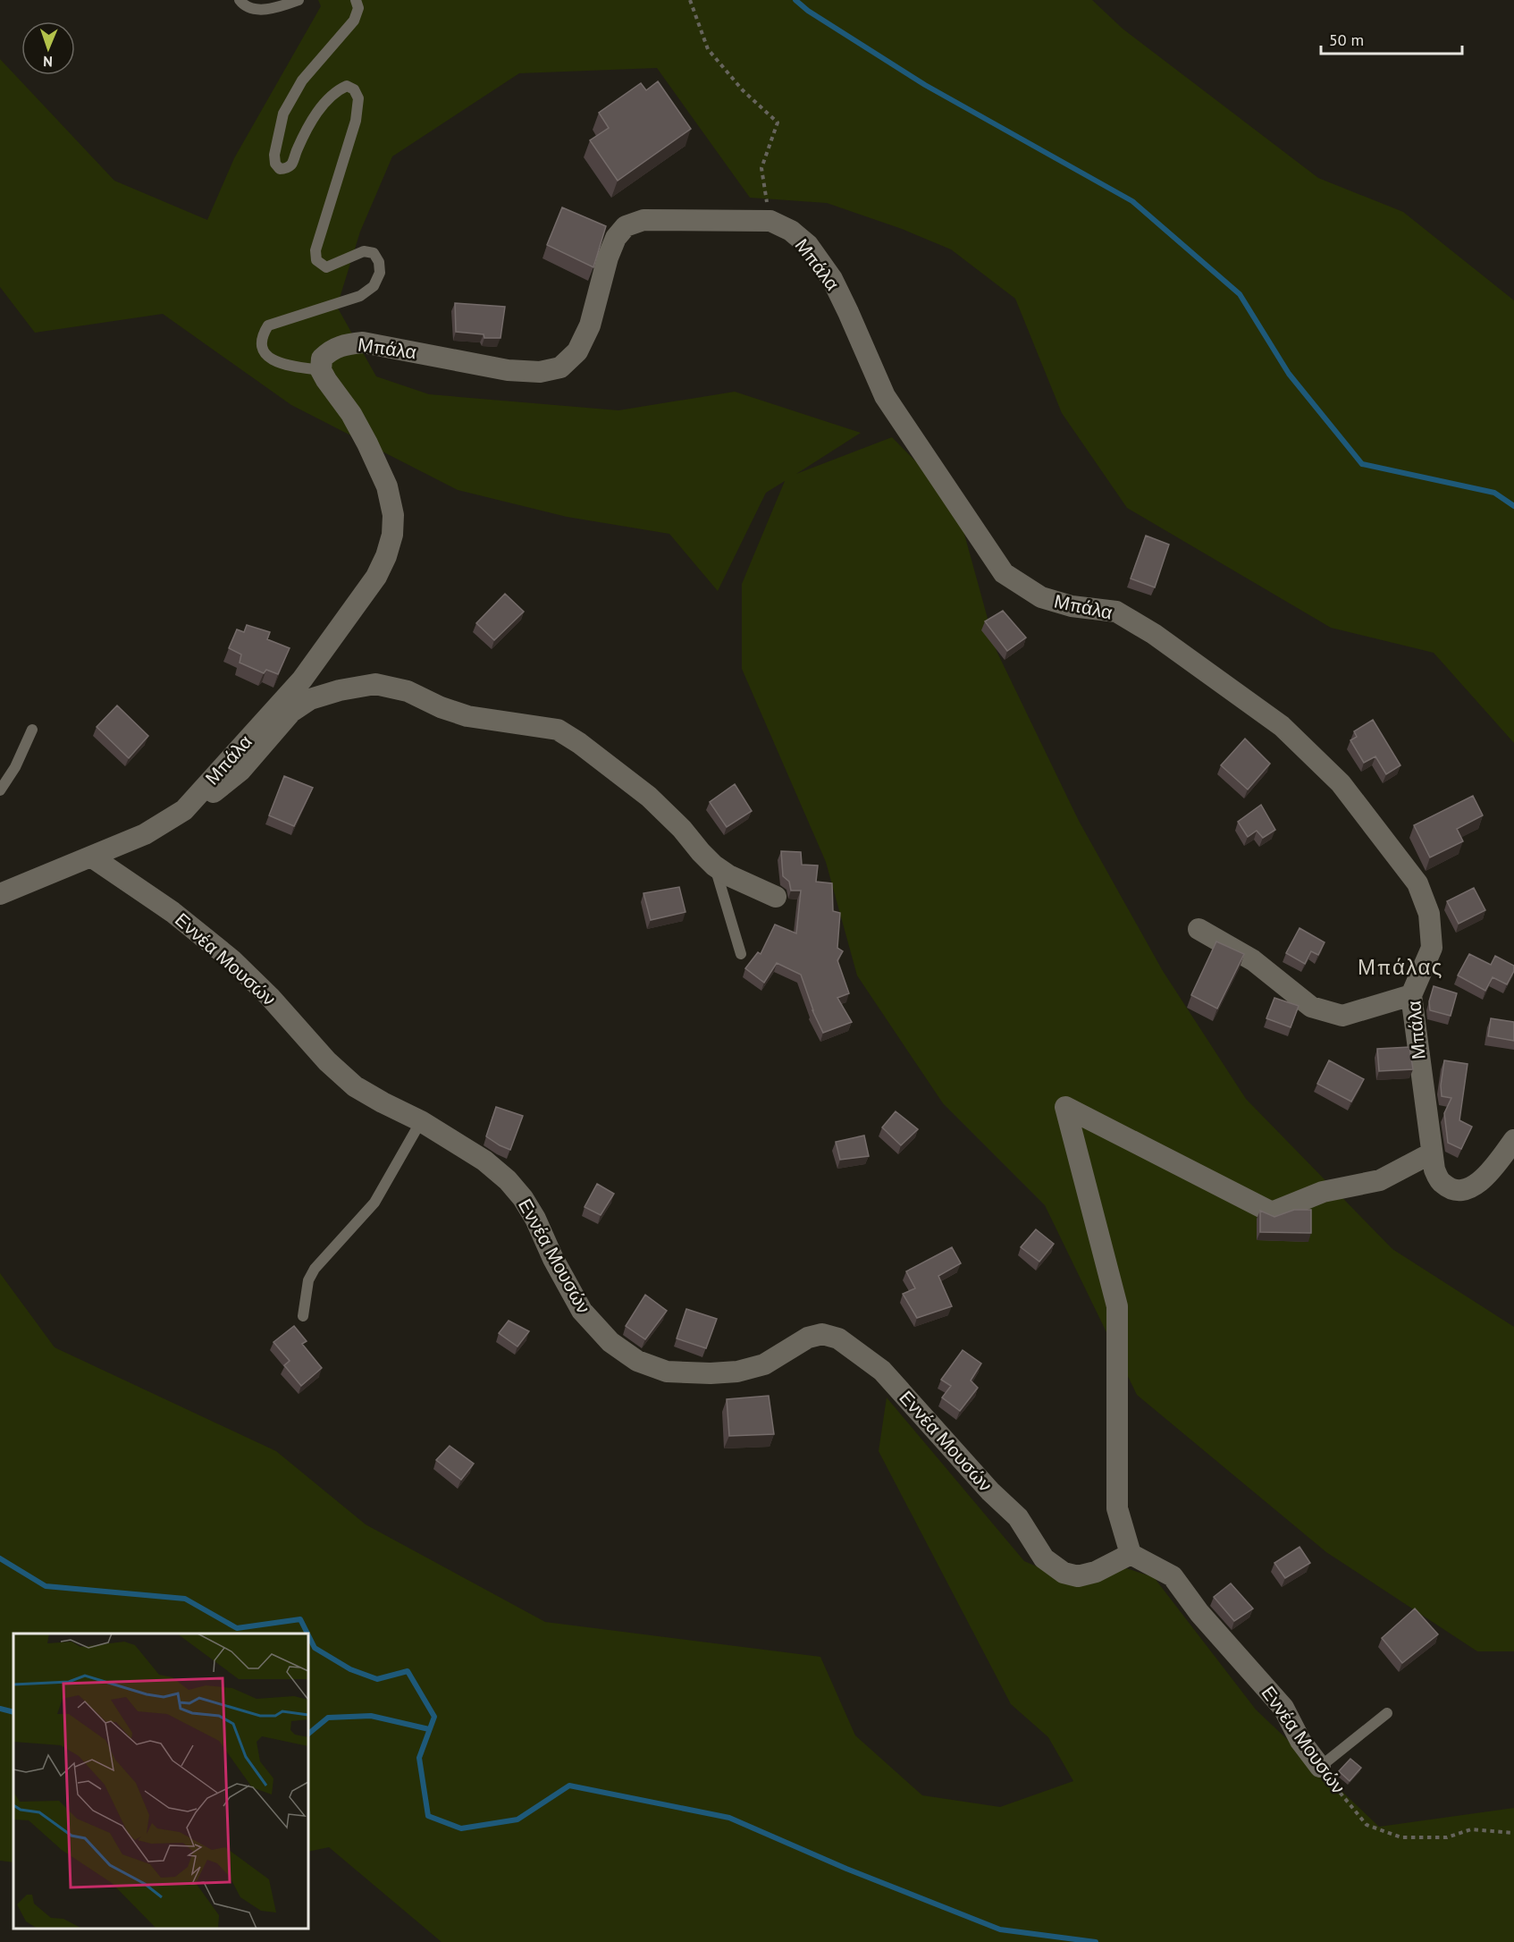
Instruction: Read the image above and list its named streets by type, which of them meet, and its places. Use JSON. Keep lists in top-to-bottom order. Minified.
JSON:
{"streets":{"street":["Μπάλα","Εννέα Μουσών"]},"crossings":[["Μπάλα","Εννέα Μουσών"]],"districts":["Μπάλας"],"scale_bar":"50 m","north":"bottom"}
